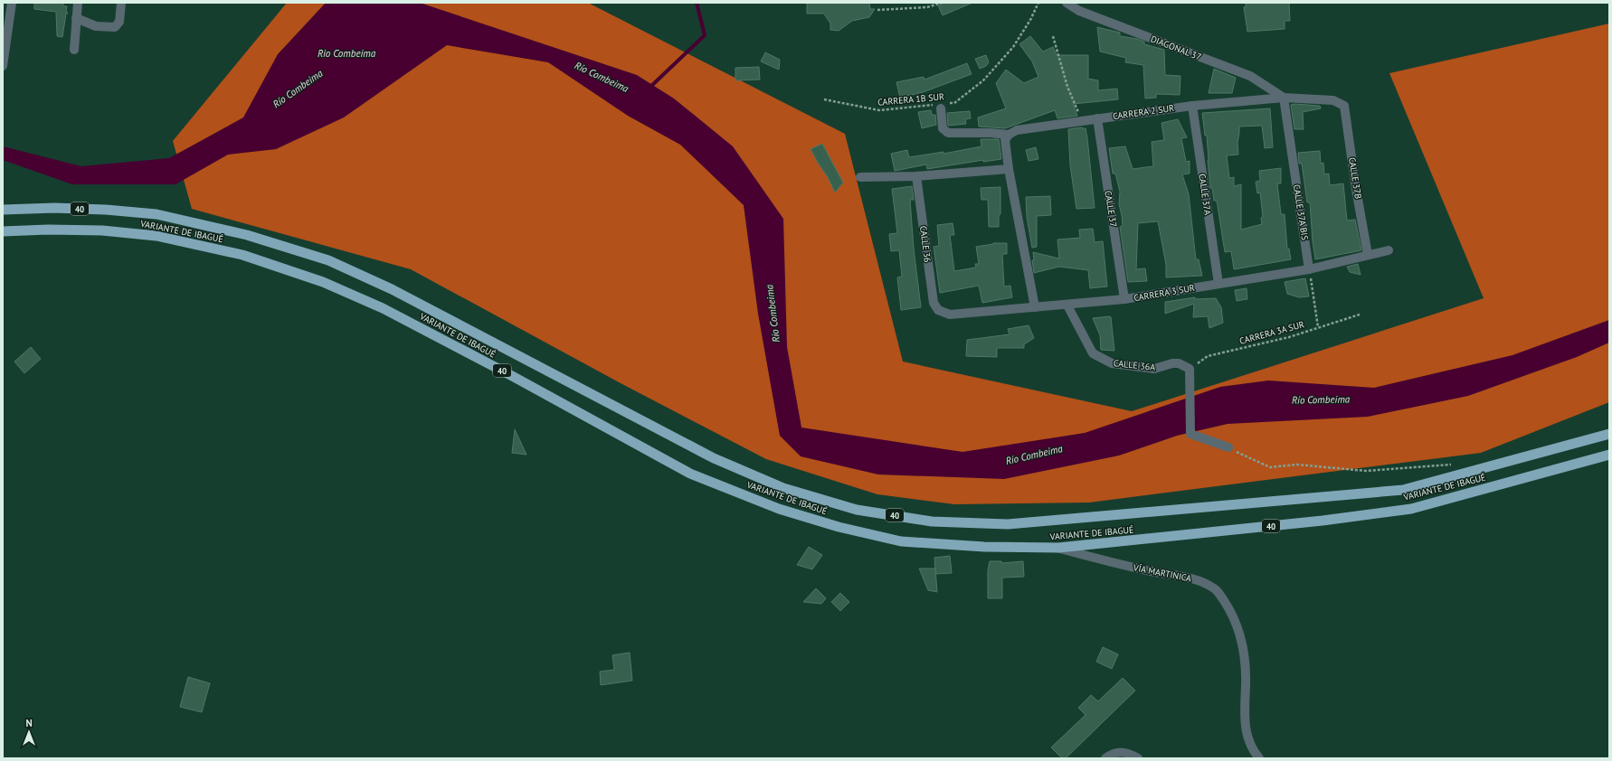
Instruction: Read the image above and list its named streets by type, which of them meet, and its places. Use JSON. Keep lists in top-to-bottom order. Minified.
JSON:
{"streets":{"highway":["40","VARIANTE DE IBAGUÉ"],"street":["DIAGONAL 37","CARRERA 2 SUR","CALLE 37B","CALLE 37A","CALLE 37","CALLE 37A BIS","CALLE 36","CARRERA 3 SUR","CALLE 36A","VÍA MARTINICA"],"path":["CARRERA 1B SUR","CARRERA 3A SUR"]},"crossings":[["DIAGONAL 37","CARRERA 2 SUR"],["DIAGONAL 37","CALLE 37A BIS"],["CARRERA 1B SUR","CARRERA 2 SUR"],["CARRERA 2 SUR","CALLE 37B"],["CARRERA 2 SUR","CALLE 37A"],["CARRERA 2 SUR","CALLE 37"],["CARRERA 2 SUR","CALLE 37A BIS"],["CALLE 37B","CARRERA 3 SUR"],["CALLE 37A","CARRERA 3 SUR"],["CALLE 37","CARRERA 3 SUR"],["CALLE 37A BIS","CARRERA 3 SUR"],["VARIANTE DE IBAGUÉ","VÍA MARTINICA"],["CALLE 36","CARRERA 3 SUR"],["CARRERA 3 SUR","CALLE 36A"],["CARRERA 3A SUR","CALLE 36A"]],"water":["Rio Combeima","Río Combeima"],"north":"top"}
